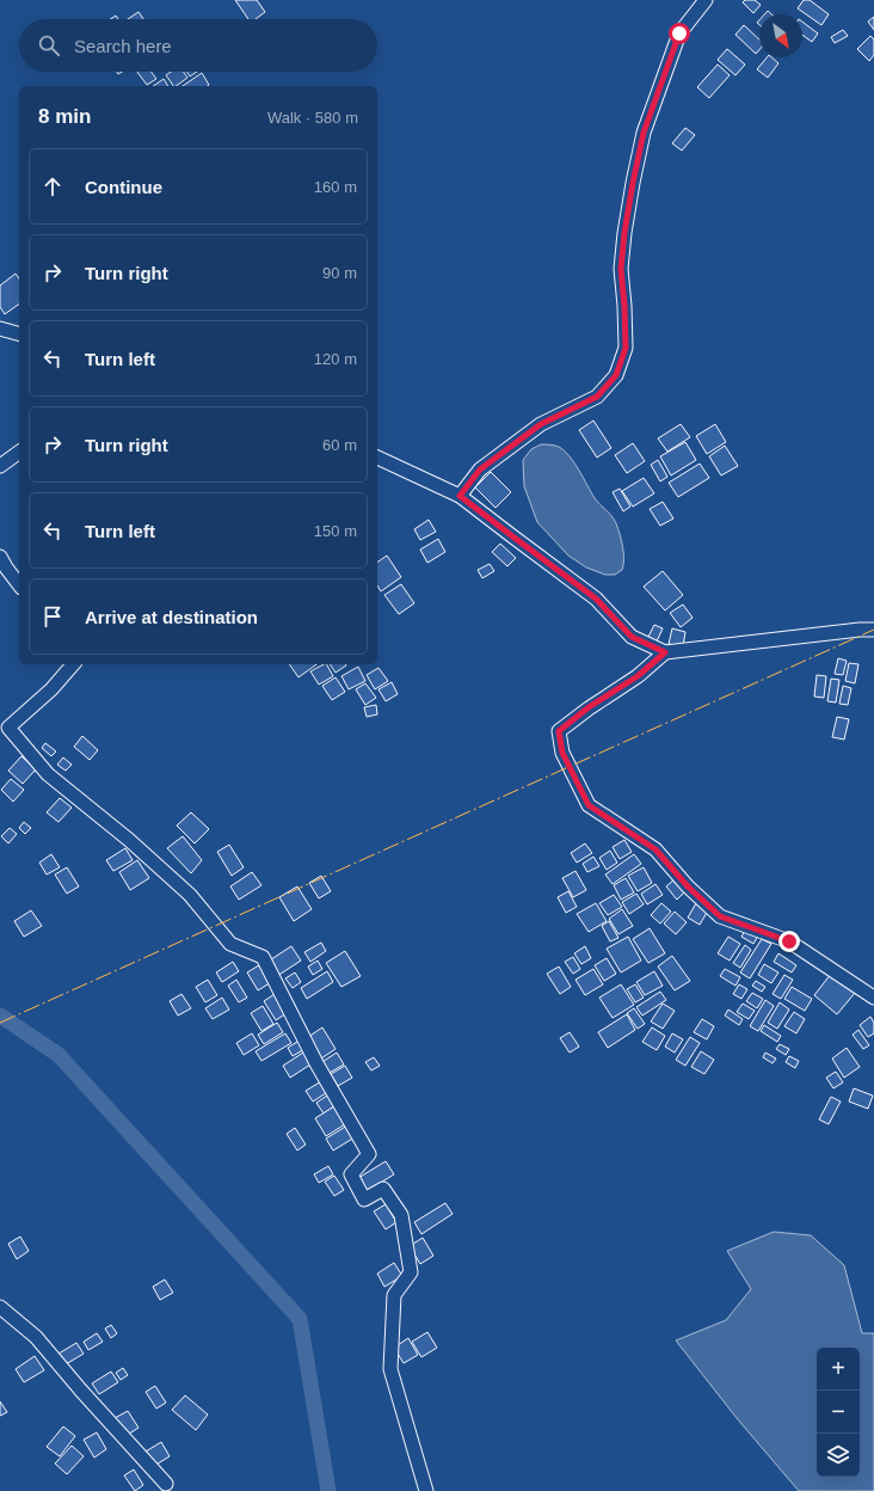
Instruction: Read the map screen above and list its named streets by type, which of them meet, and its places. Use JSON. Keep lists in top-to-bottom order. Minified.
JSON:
{"north":"bottom right","page":{"search":"Search here","heading":["8 min","Walk · 580 m"],"list":[["Continue","160 m"],["Turn right","90 m"],["Turn left","120 m"],["Turn right","60 m"],["Turn left","150 m"],"Arrive at destination"],"map_buttons":["+","−"]}}
